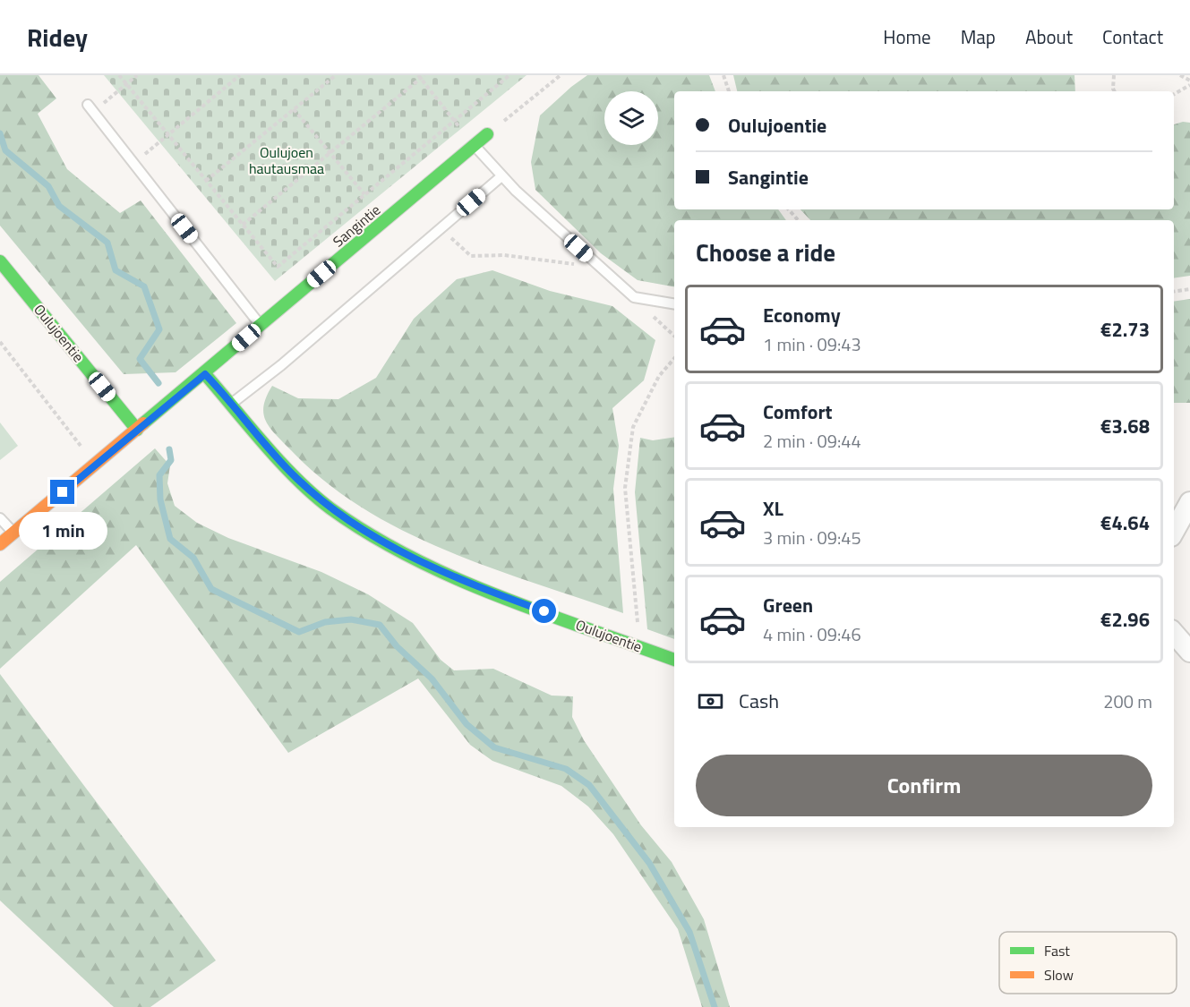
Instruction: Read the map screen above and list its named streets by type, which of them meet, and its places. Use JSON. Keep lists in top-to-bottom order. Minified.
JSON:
{"streets":{"street":["Sangintie","Oulujoentie"]},"crossings":[["Sangintie","Oulujoentie"]],"parks":["Oulujoen hautausmaa"],"legend":["Fast","Slow"],"page":{"header":"Ridey","nav":["Home","Map","About","Contact"],"banner":["Oulujoentie","Sangintie"],"heading":"Choose a ride","list":[{"name":"Economy","note":"1 min · 09:43","value":"€2.73"},{"name":"Comfort","note":"2 min · 09:44","value":"€3.68"},{"name":"XL","note":"3 min · 09:45","value":"€4.64"},{"name":"Green","note":"4 min · 09:46","value":"€2.96"}],"bubble":"1 min","pay":["Cash","200 m"],"buttons":"Confirm"}}
